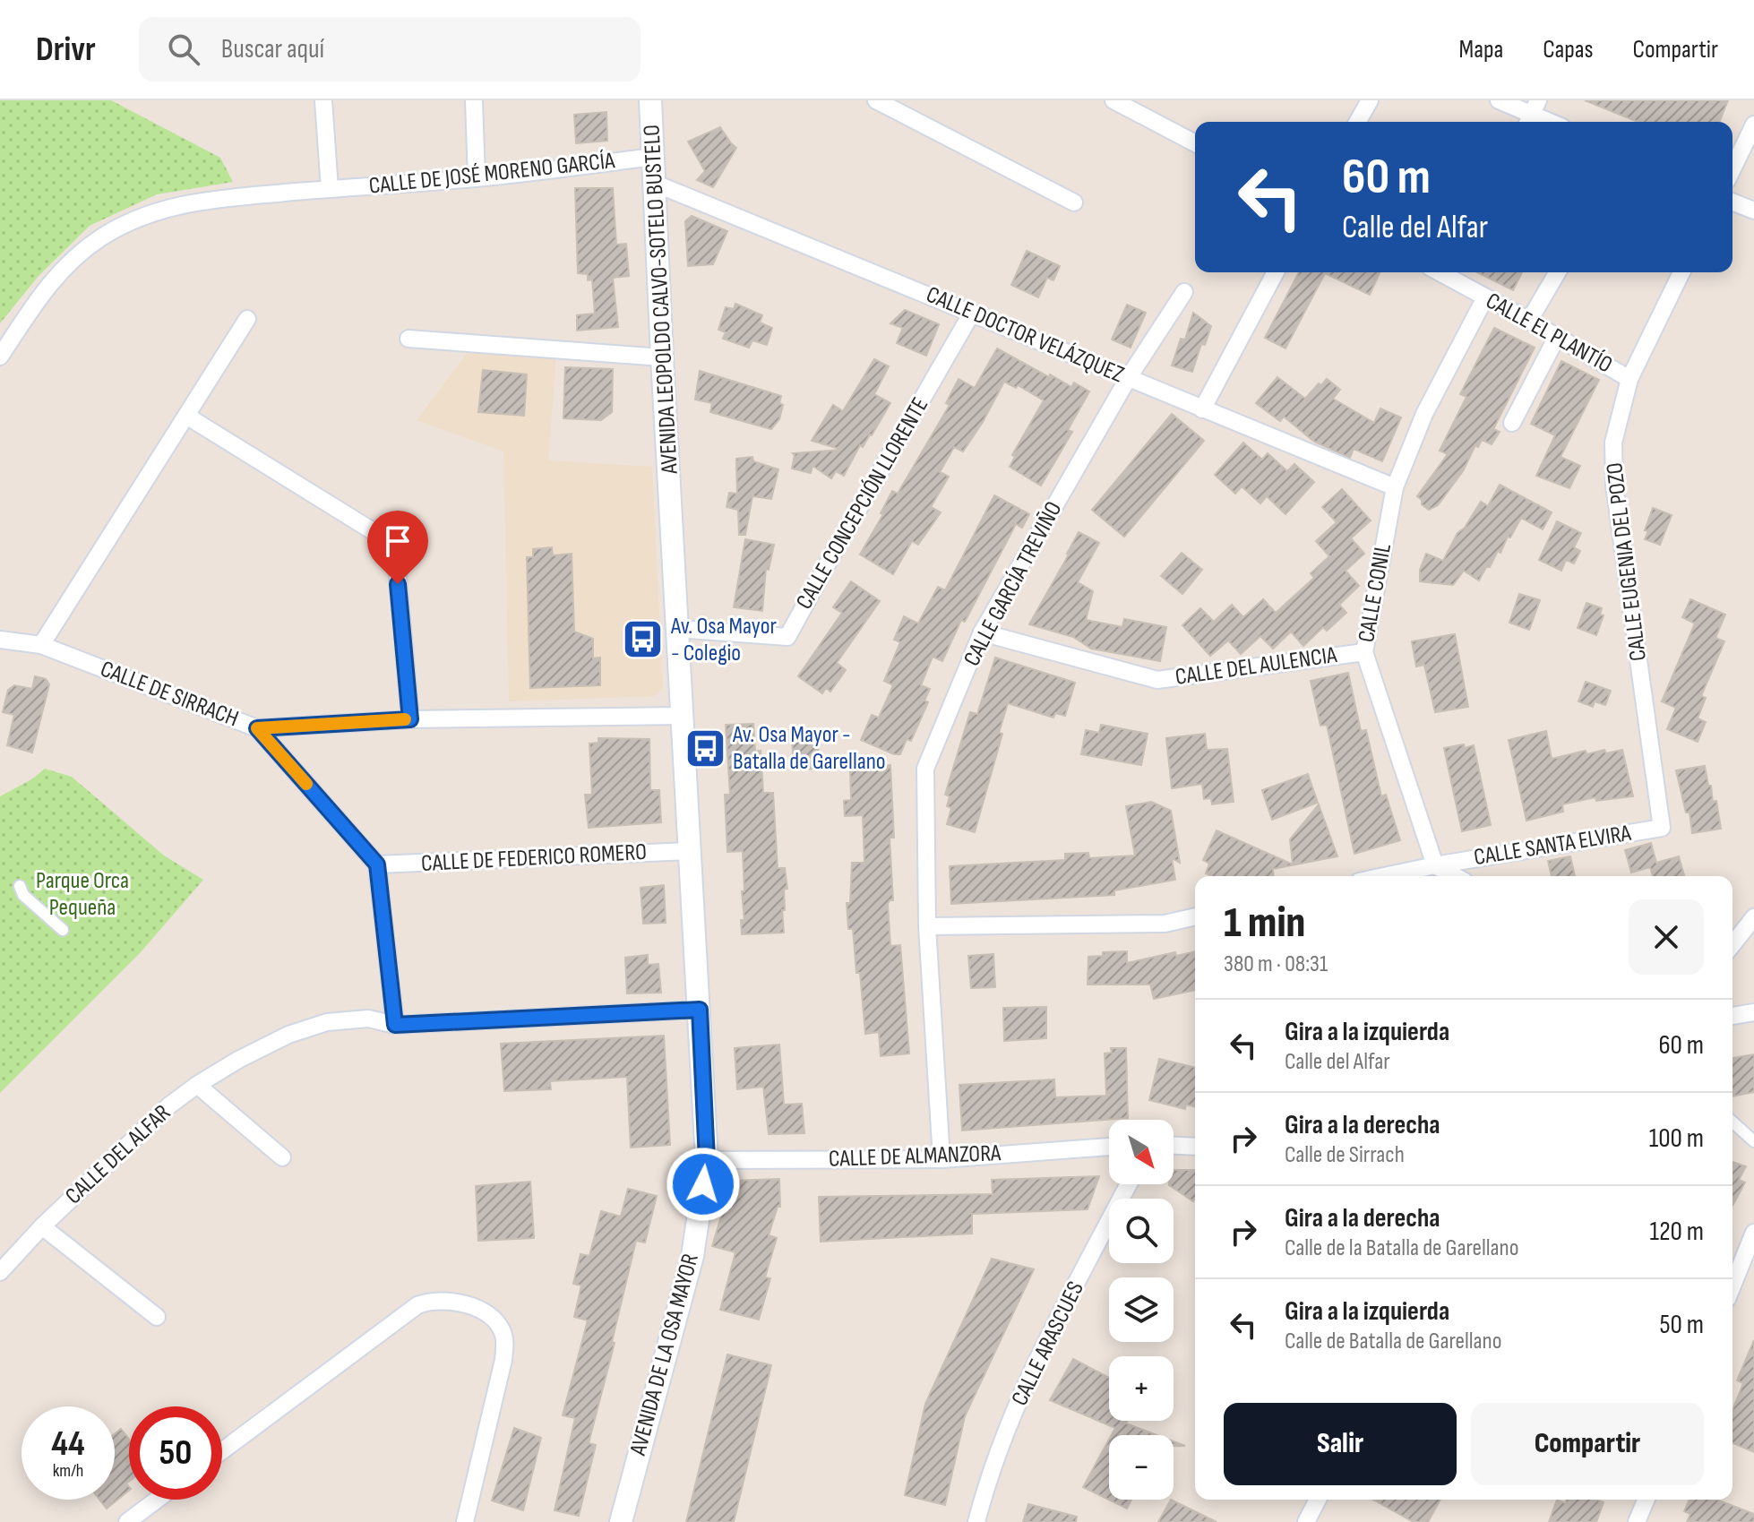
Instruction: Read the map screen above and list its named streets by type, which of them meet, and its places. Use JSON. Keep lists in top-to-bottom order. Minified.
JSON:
{"streets":{"main road":["AVENIDA LEOPOLDO CALVO-SOTELO BUSTELO","AVENIDA DE LA OSA MAYOR"],"street":["CALLE DE JOSÉ MORENO GARCÍA","CALLE EL PLANTÍO","CALLE DOCTOR VELÁZQUEZ","CALLE CONCEPCIÓN LLORENTE","CALLE EUGENIA DEL POZO","CALLE GARCÍA TREVIÑO","CALLE CONIL","CALLE DEL AULENCIA","CALLE DE SIRRACH","CALLE SANTA ELVIRA","CALLE DE FEDERICO ROMERO","CALLE DEL ALFAR","CALLE DE ALMANZORA","CALLE ARASCUES"]},"crossings":[["CALLE DE JOSÉ MORENO GARCÍA","AVENIDA LEOPOLDO CALVO-SOTELO BUSTELO"],["AVENIDA LEOPOLDO CALVO-SOTELO BUSTELO","CALLE DOCTOR VELÁZQUEZ"],["AVENIDA LEOPOLDO CALVO-SOTELO BUSTELO","AVENIDA DE LA OSA MAYOR"],["CALLE EL PLANTÍO","CALLE EUGENIA DEL POZO"],["CALLE EL PLANTÍO","CALLE CONIL"],["CALLE DOCTOR VELÁZQUEZ","CALLE CONCEPCIÓN LLORENTE"],["CALLE DOCTOR VELÁZQUEZ","CALLE GARCÍA TREVIÑO"],["CALLE DOCTOR VELÁZQUEZ","CALLE CONIL"],["CALLE CONCEPCIÓN LLORENTE","AVENIDA DE LA OSA MAYOR"],["CALLE EUGENIA DEL POZO","CALLE SANTA ELVIRA"],["CALLE GARCÍA TREVIÑO","CALLE DEL AULENCIA"],["CALLE GARCÍA TREVIÑO","CALLE DE ALMANZORA"],["CALLE CONIL","CALLE DEL AULENCIA"],["CALLE CONIL","CALLE SANTA ELVIRA"],["CALLE DE SIRRACH","CALLE DE FEDERICO ROMERO"],["CALLE DE FEDERICO ROMERO","AVENIDA DE LA OSA MAYOR"],["CALLE DEL ALFAR","AVENIDA DE LA OSA MAYOR"],["CALLE DE ALMANZORA","AVENIDA DE LA OSA MAYOR"]],"parks":["Parque Orca Pequeña"],"places":{"bus stop":["Av. Osa Mayor - Colegio","Av. Osa Mayor - Batalla de Garellano"]},"north":"bottom right","page":{"header":"Drivr","search":"Buscar aquí","nav":["Mapa","Capas","Compartir"],"turn":["60 m","Calle del Alfar"],"heading":["1 min","380 m · 08:31"],"list":[{"name":"Gira a la izquierda","note":"Calle del Alfar","value":"60 m"},{"name":"Gira a la derecha","note":"Calle de Sirrach","value":"100 m"},{"name":"Gira a la derecha","note":"Calle de la Batalla de Garellano","value":"120 m"},{"name":"Gira a la izquierda","note":"Calle de Batalla de Garellano","value":"50 m"}],"map_buttons":["+","−"],"buttons":["Salir","Compartir"],"speed":"44 km/h","limit":"50"}}
